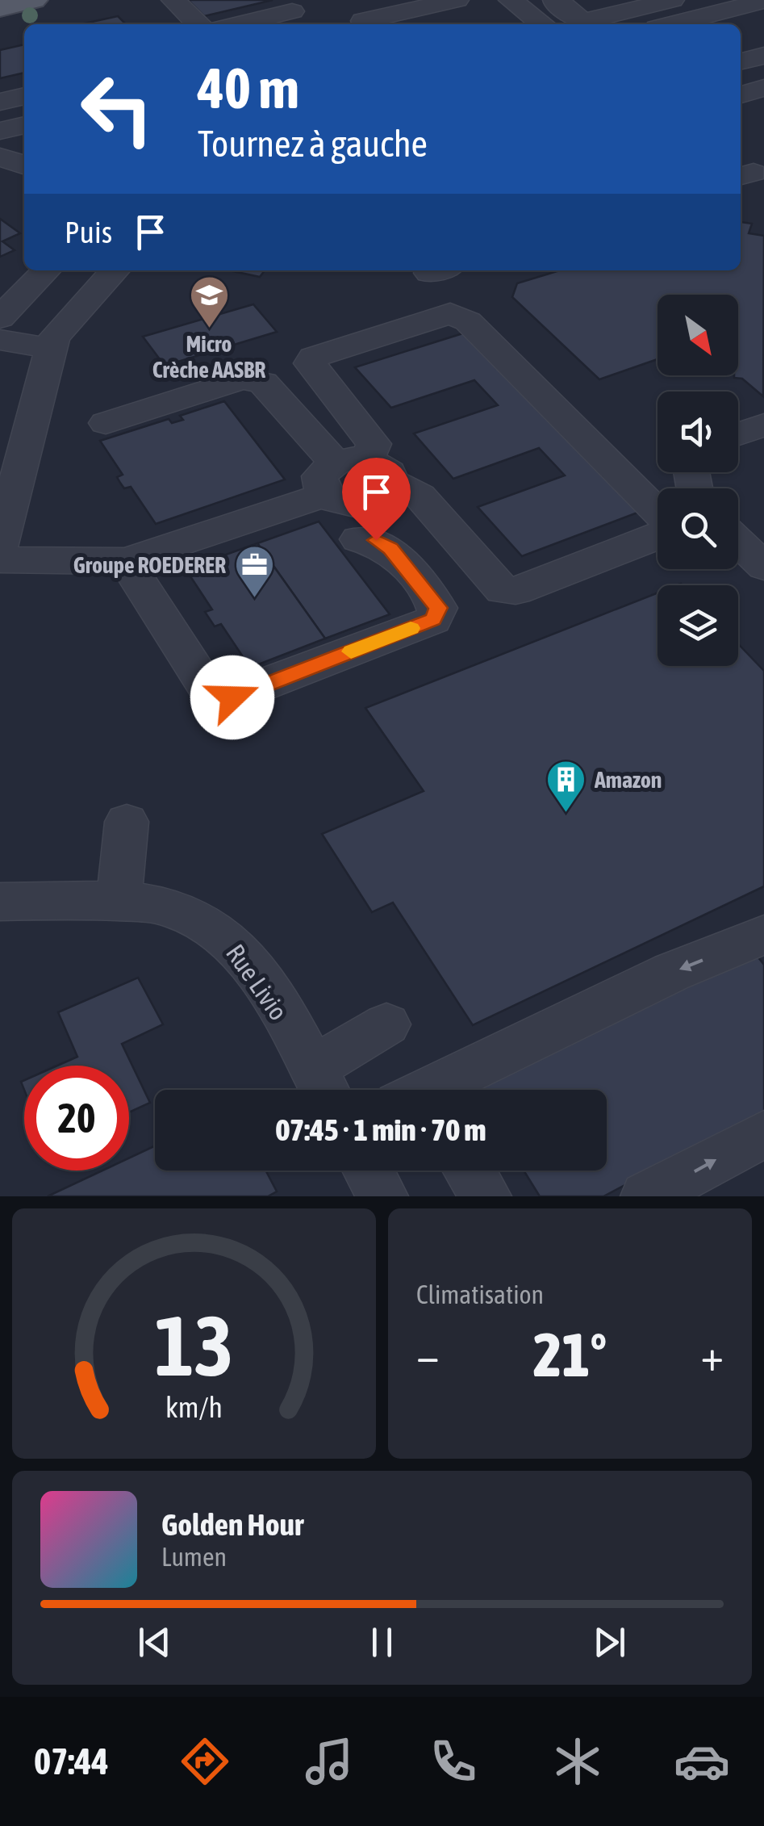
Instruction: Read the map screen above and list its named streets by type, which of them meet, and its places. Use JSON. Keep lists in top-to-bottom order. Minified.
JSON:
{"streets":{"street":["Rue Livio"]},"places":{"school or university":["Micro Crèche AASBR"],"office":["Groupe ROEDERER"],"building":["Amazon"]},"north":"bottom right","page":{"turn":["40 m","Tournez à gauche"],"then":"Puis","limit":"20","trip":"07:45 · 1 min · 70 m","tile":"Climatisation","heat":["−","21°","+"],"song":["Golden Hour","Lumen"],"tabs":"07:44","gauge":["13","km/h"]}}
